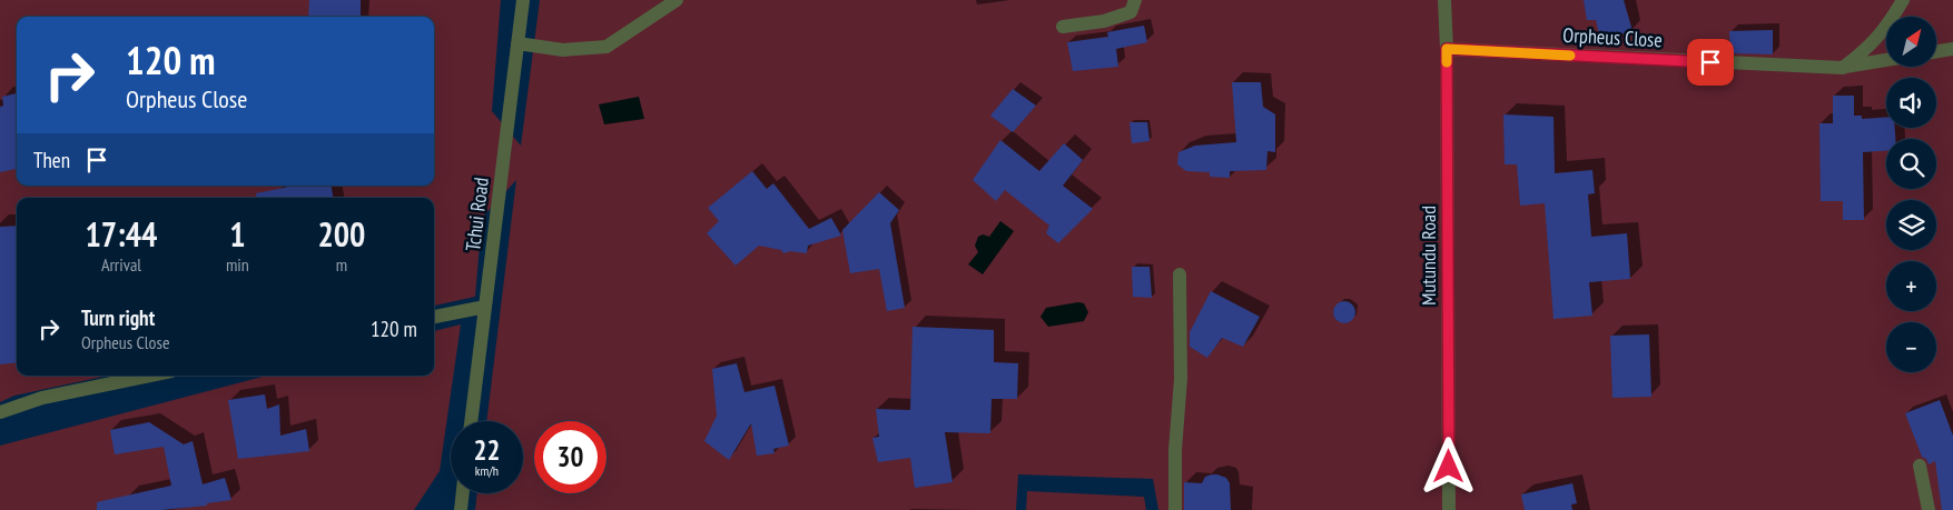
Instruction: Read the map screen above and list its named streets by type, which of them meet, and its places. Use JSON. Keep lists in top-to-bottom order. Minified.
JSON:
{"streets":{"street":["Orpheus Close","Tchui Road","Mutundu Road"]},"crossings":[["Orpheus Close","Mutundu Road"]],"north":"top right","page":{"map_buttons":["+","−"],"turn":["120 m","Orpheus Close"],"then":"Then","eta":["17:44","Arrival","1","min","200","m"],"list":[{"name":"Turn right","note":"Orpheus Close","value":"120 m"}],"speed":"22 km/h","limit":"30"}}
